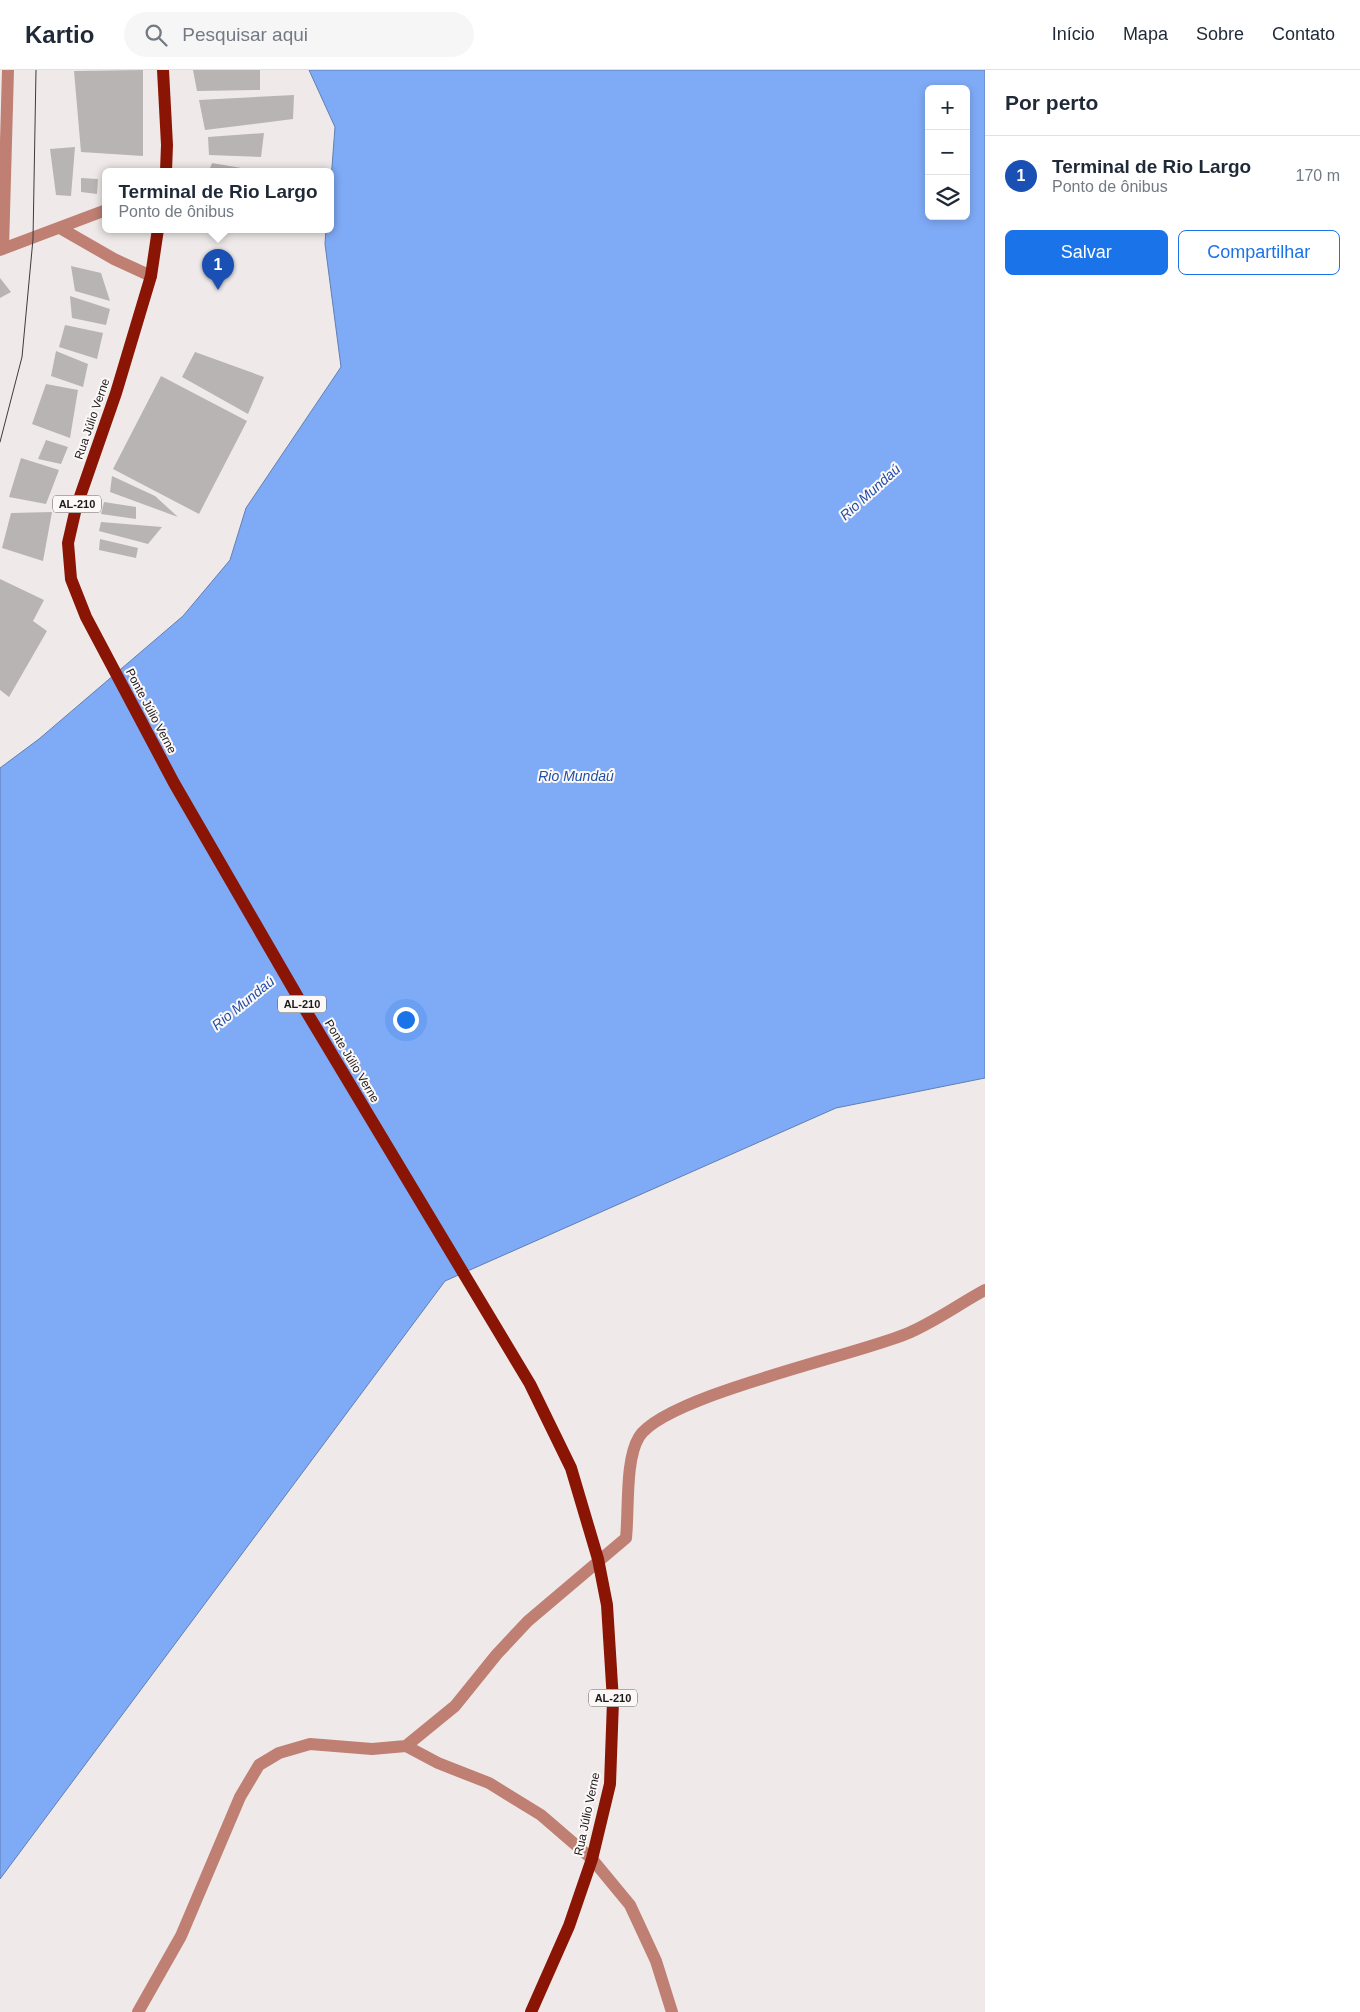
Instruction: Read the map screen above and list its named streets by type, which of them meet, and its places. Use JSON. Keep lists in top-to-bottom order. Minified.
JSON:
{"streets":{"main road":["Rua Júlio Verne","AL-210","Ponte Júlio Verne"]},"crossings":[["Rua Júlio Verne","Ponte Júlio Verne"]],"water":["Rio Mundaú"],"page":{"header":"Kartio","search":"Pesquisar aqui","nav":["Início","Mapa","Sobre","Contato"],"heading":"Por perto","map_buttons":["+","−"],"list":[{"mark":"1","name":"Terminal de Rio Largo","note":"Ponto de ônibus","value":"170 m"}],"popup":["Terminal de Rio Largo","Ponto de ônibus"],"buttons":["Salvar","Compartilhar"],"pins":"1"}}
